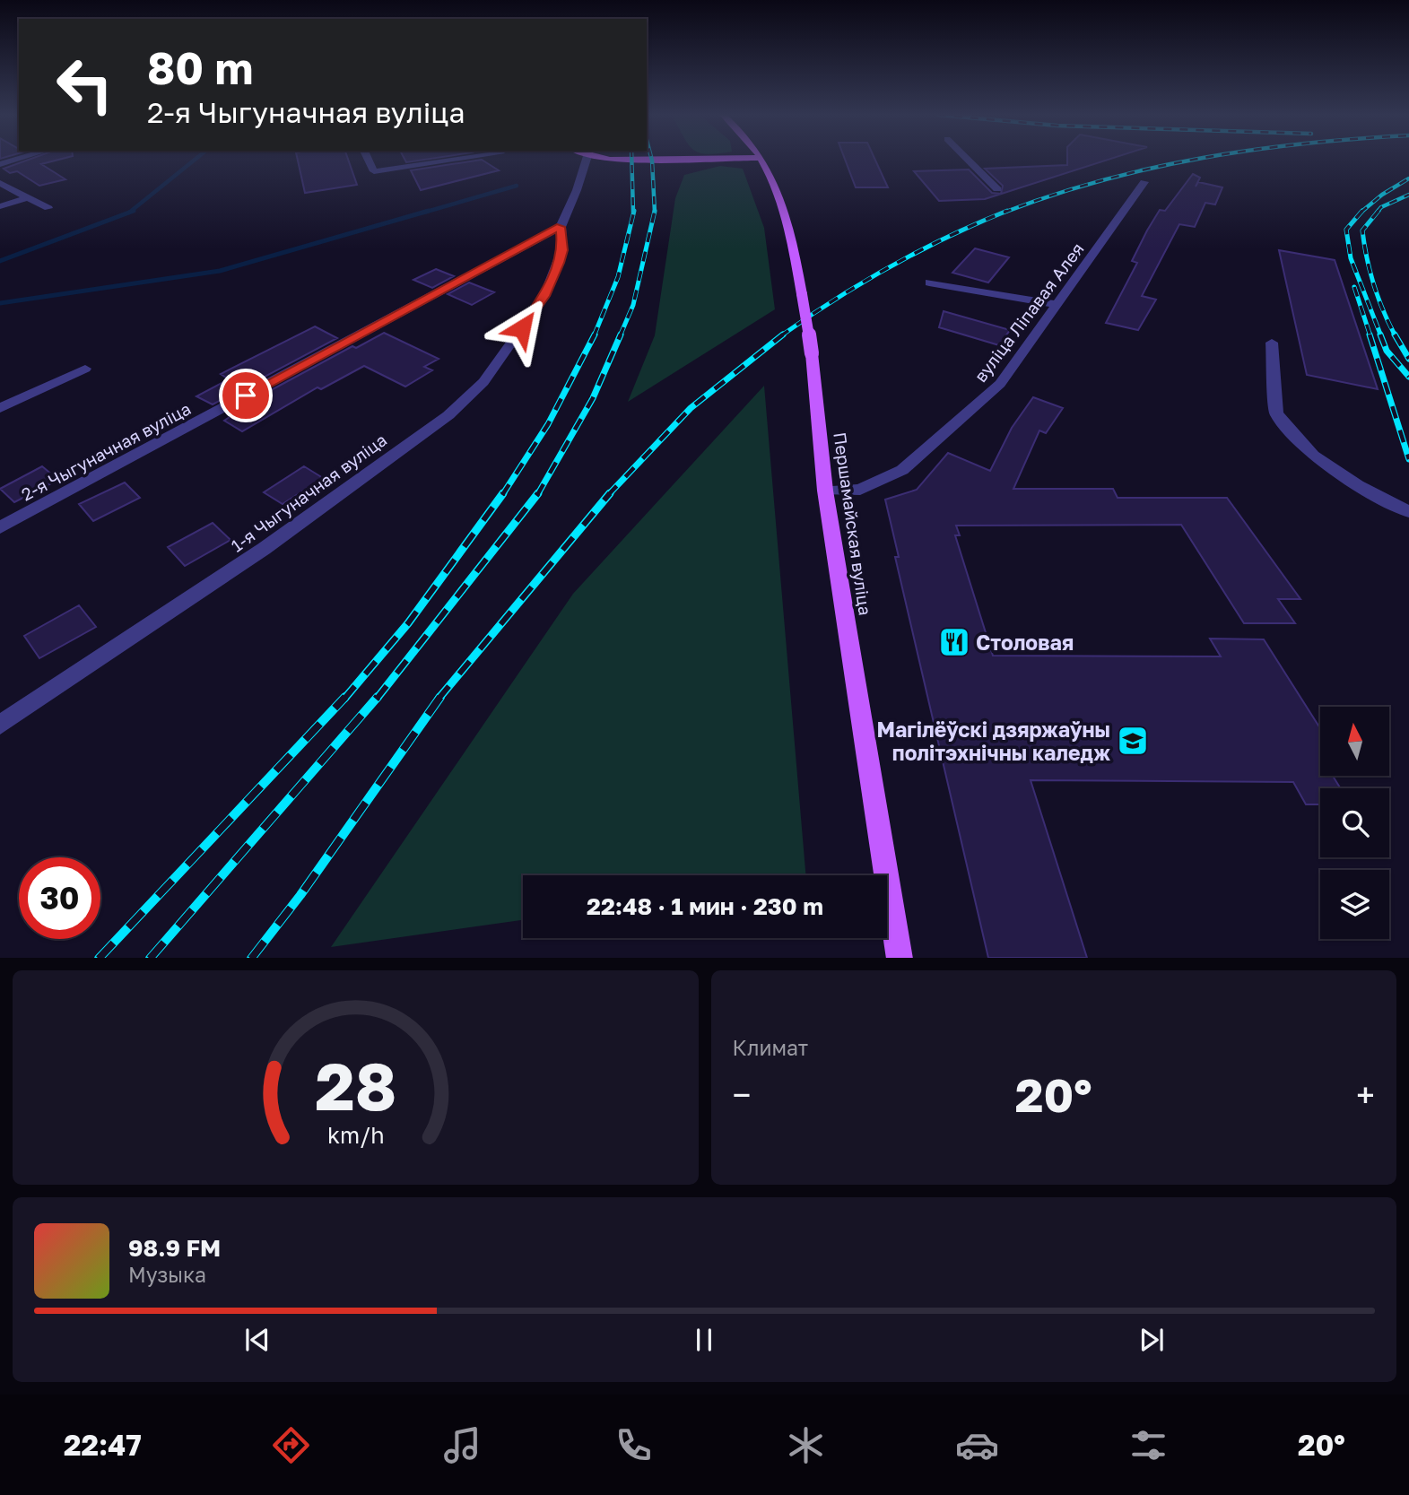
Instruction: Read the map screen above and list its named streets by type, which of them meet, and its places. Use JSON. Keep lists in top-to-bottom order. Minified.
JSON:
{"streets":{"main road":["Першамайская вуліца"],"street":["вуліца Ліпавая Алея","2-я Чыгуначная вуліца","1-я Чыгуначная вуліца"]},"crossings":[["вуліца Ліпавая Алея","Першамайская вуліца"],["2-я Чыгуначная вуліца","1-я Чыгуначная вуліца"]],"places":{"restaurant":["Столовая"],"school or university":["Магілёўскі дзяржаўны політэхнічны каледж"]},"north":"top","page":{"turn":["80 m","2-я Чыгуначная вуліца"],"limit":"30","trip":"22:48 · 1 мин · 230 m","tile":"Климат","heat":["−","20°","+"],"song":["98.9 FM","Музыка"],"tabs":["22:47","20°"],"gauge":["28","km/h"]}}
